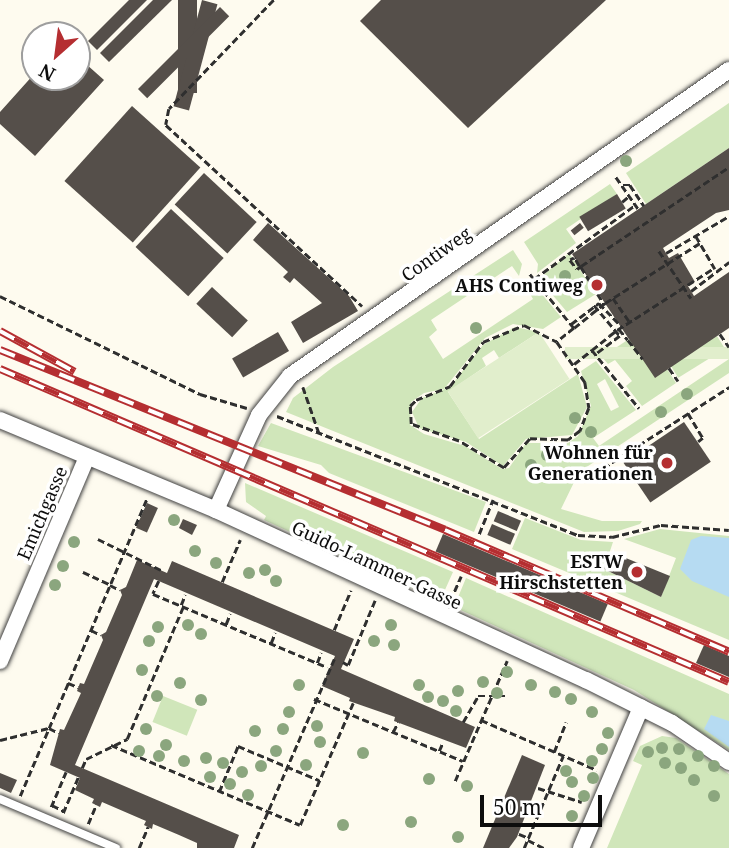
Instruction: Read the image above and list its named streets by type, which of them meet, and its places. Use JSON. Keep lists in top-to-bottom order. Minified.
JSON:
{"streets":{"street":["Contiweg","Emichgasse","Guido-Lammer-Gasse"]},"crossings":[["Contiweg","Guido-Lammer-Gasse"],["Emichgasse","Guido-Lammer-Gasse"]],"places":["AHS Contiweg","Wohnen für Generationen","ESTW Hirschstetten"],"scale_bar":"50 m","north":"bottom left"}
